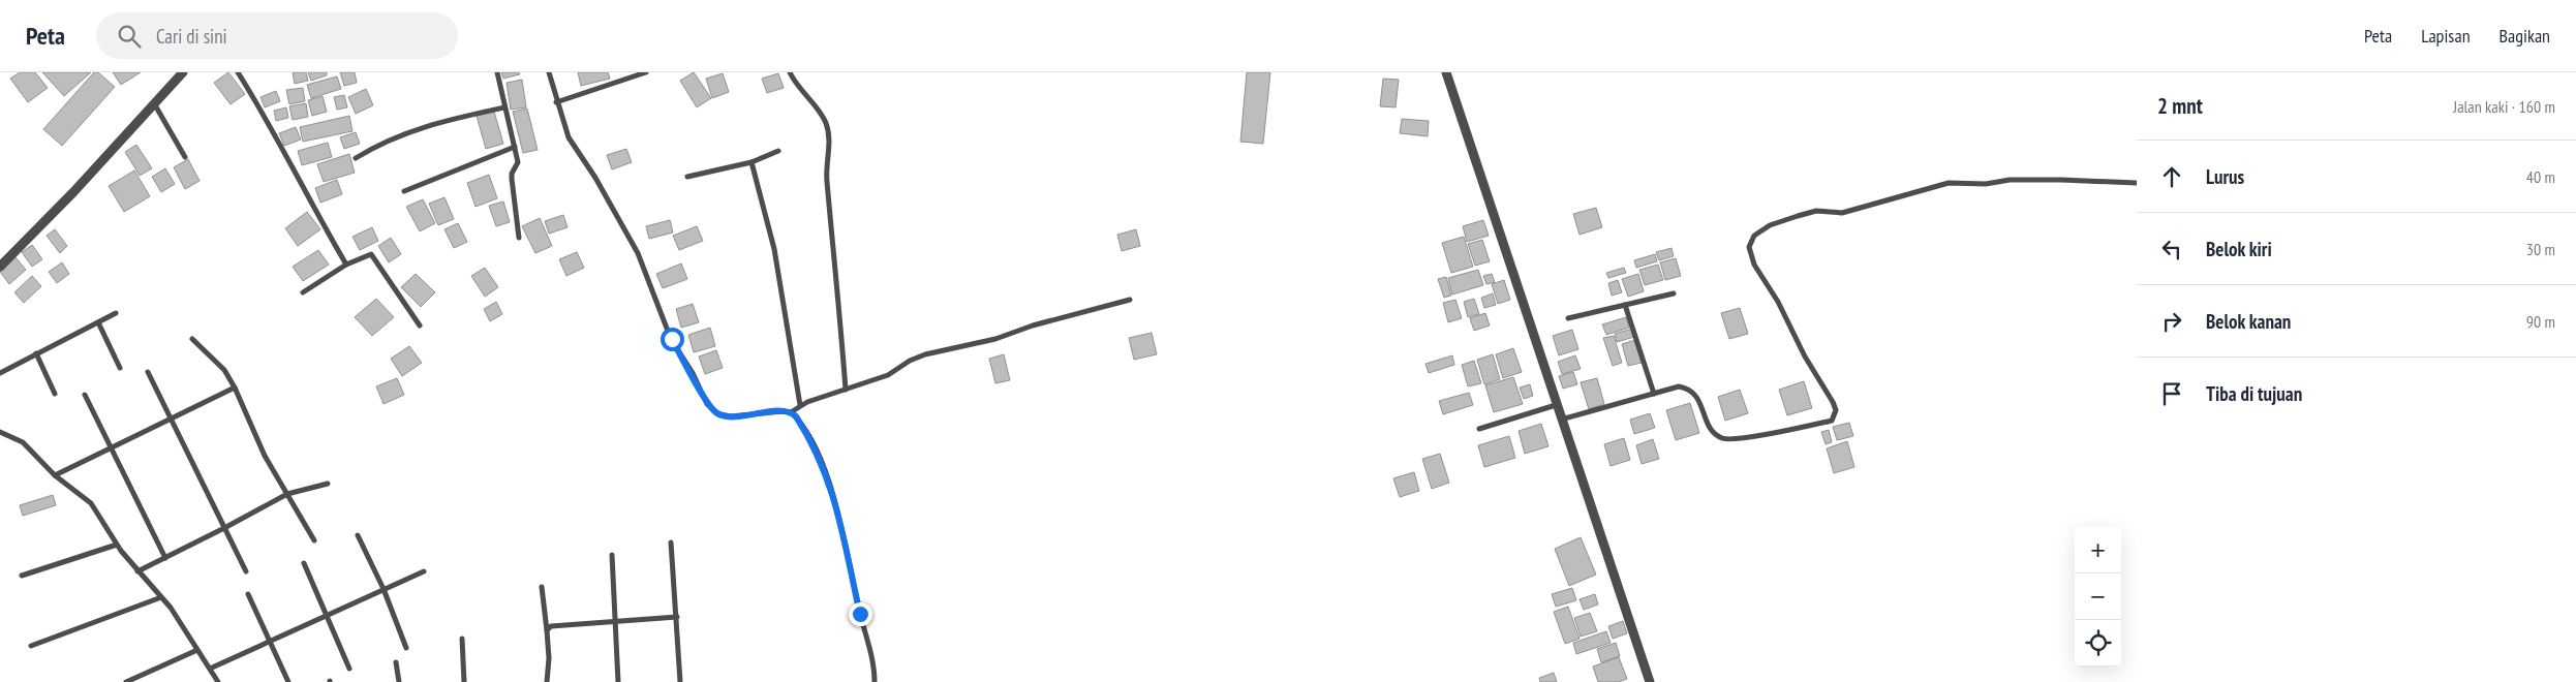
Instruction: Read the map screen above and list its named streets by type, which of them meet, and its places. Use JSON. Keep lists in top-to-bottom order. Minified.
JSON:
{"page":{"header":"Peta","search":"Cari di sini","nav":["Peta","Lapisan","Bagikan"],"heading":["2 mnt","Jalan kaki · 160 m"],"list":[["Lurus","40 m"],["Belok kiri","30 m"],["Belok kanan","90 m"],"Tiba di tujuan"],"map_buttons":["+","−"]}}
